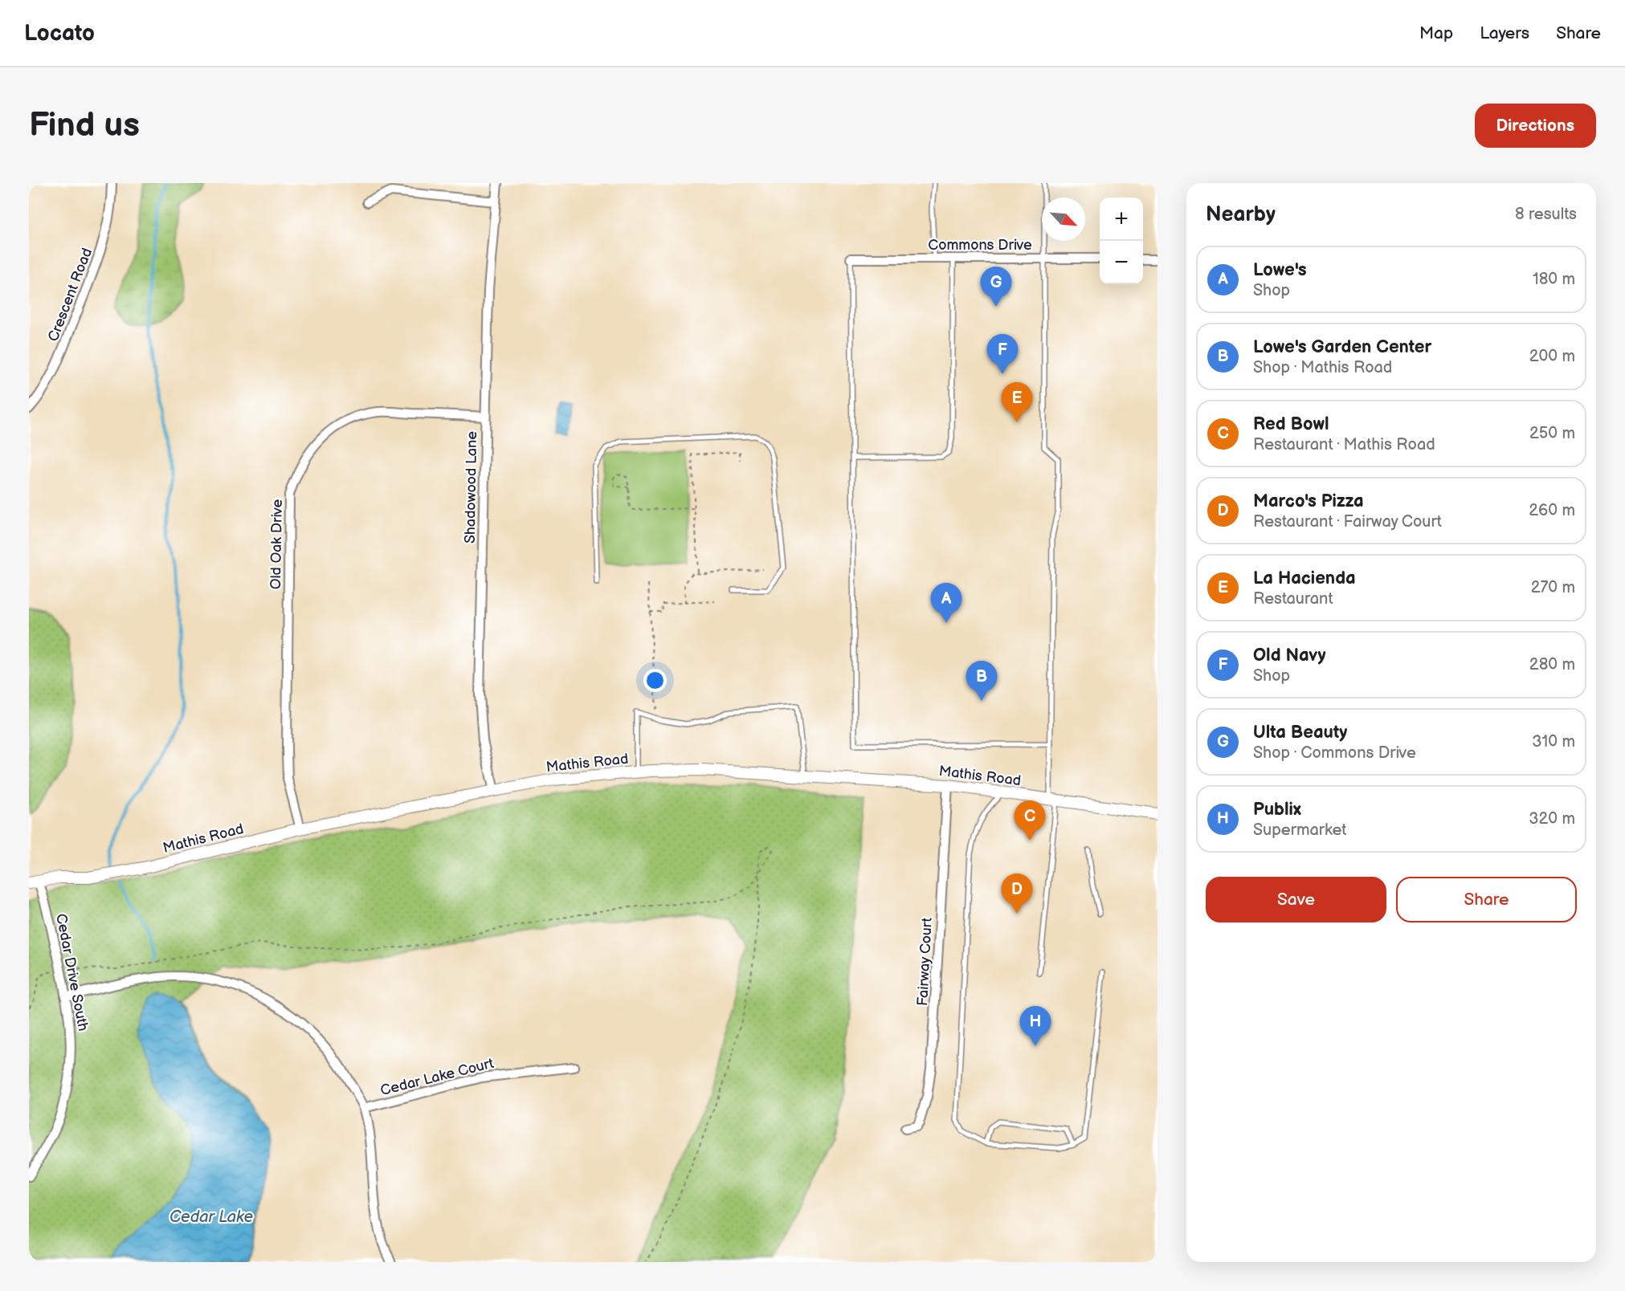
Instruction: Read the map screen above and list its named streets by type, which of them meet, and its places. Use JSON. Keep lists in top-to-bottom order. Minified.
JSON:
{"streets":{"street":["Commons Drive","Crescent Road","Shadowood Lane","Old Oak Drive","Mathis Road","Fairway Court","Cedar Drive South","Cedar Lake Court"]},"crossings":[["Shadowood Lane","Old Oak Drive"],["Shadowood Lane","Mathis Road"],["Old Oak Drive","Mathis Road"],["Mathis Road","Fairway Court"],["Mathis Road","Cedar Drive South"]],"water":["Cedar Lake"],"north":"bottom right","page":{"header":"Locato","nav":["Map","Layers","Share"],"buttons":["Directions",["Save","Share"]],"title":"Find us","heading":["Nearby","8 results"],"map_buttons":["+","−"],"list":[{"mark":"A","name":"Lowe's","note":"Shop","value":"180 m"},{"mark":"B","name":"Lowe's Garden Center","note":"Shop · Mathis Road","value":"200 m"},{"mark":"C","name":"Red Bowl","note":"Restaurant · Mathis Road","value":"250 m"},{"mark":"D","name":"Marco's Pizza","note":"Restaurant · Fairway Court","value":"260 m"},{"mark":"E","name":"La Hacienda","note":"Restaurant","value":"270 m"},{"mark":"F","name":"Old Navy","note":"Shop","value":"280 m"},{"mark":"G","name":"Ulta Beauty","note":"Shop · Commons Drive","value":"310 m"},{"mark":"H","name":"Publix","note":"Supermarket","value":"320 m"}],"pins":["G","F","E","A","B","C","D","H"]}}
